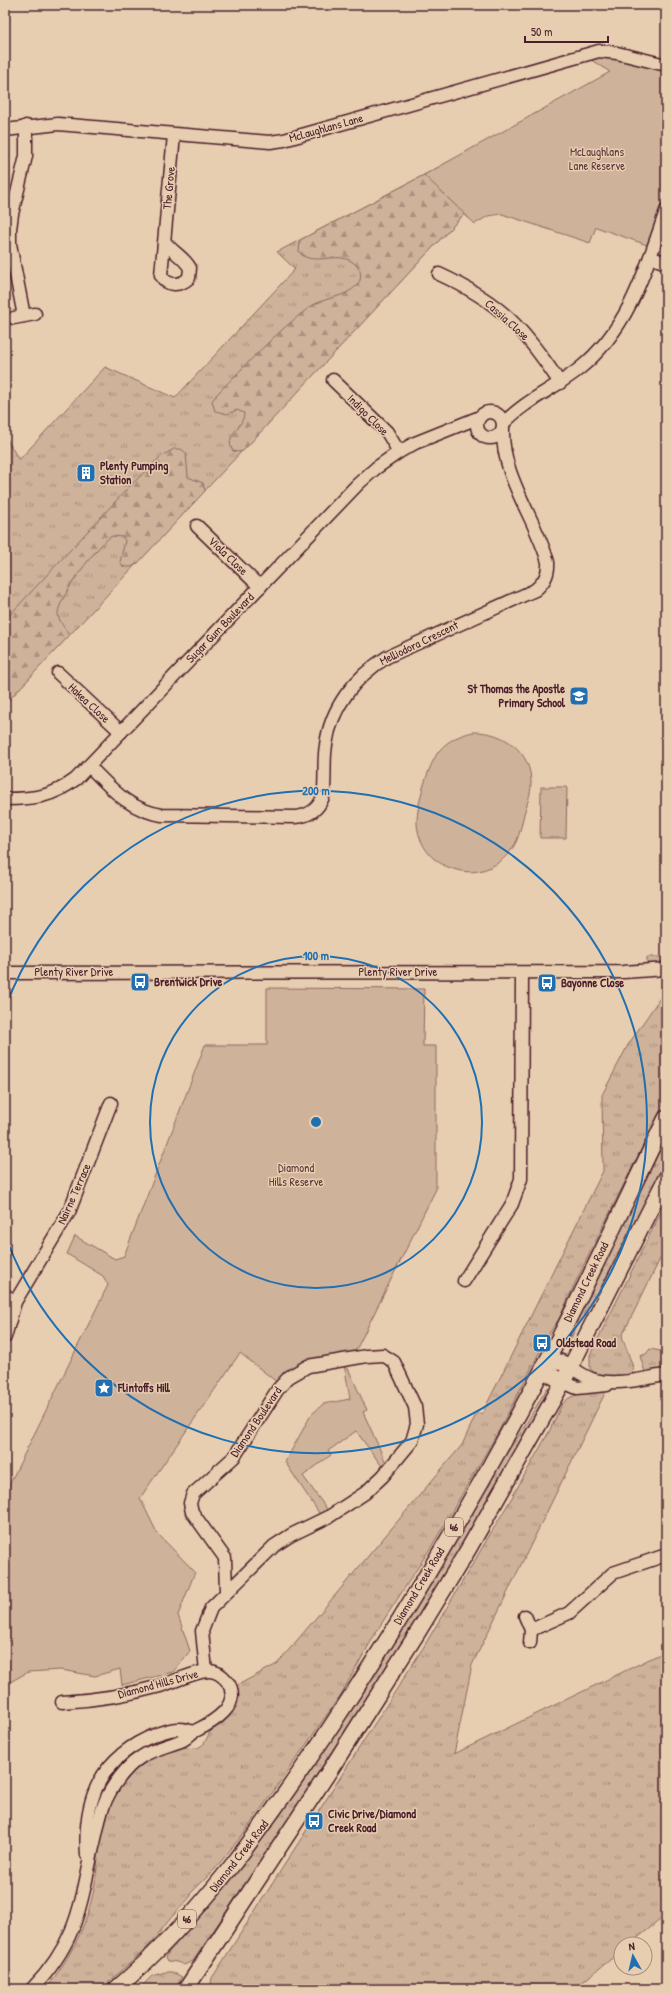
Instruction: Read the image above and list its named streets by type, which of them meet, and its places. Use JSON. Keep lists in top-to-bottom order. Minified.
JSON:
{"streets":{"main road":["Diamond Creek Road","46"],"street":["McLaughlans Lane","The Grove","Cassia Close","Indigo Close","Viola Close","Sugar Gum Boulevard","Melliodora Crescent","Hakea Close","Plenty River Drive","Nairne Terrace","Diamond Boulevard","Diamond Hills Drive"]},"crossings":[["McLaughlans Lane","The Grove"],["Indigo Close","Sugar Gum Boulevard"],["Viola Close","Sugar Gum Boulevard"],["Sugar Gum Boulevard","Melliodora Crescent"],["Sugar Gum Boulevard","Hakea Close"],["Diamond Boulevard","Diamond Hills Drive"]],"parks":["McLaughlans Lane Reserve","Diamond Hills Reserve"],"places":{"building":["Plenty Pumping Station"],"school or university":["St Thomas the Apostle Primary School"],"bus stop":["Brentwick Drive","Bayonne Close","Oldstead Road","Civic Drive/Diamond Creek Road"],"place":["Flintoffs Hill"]},"scale_bar":"50 m","north":"top","rings":["200 m","100 m"]}
